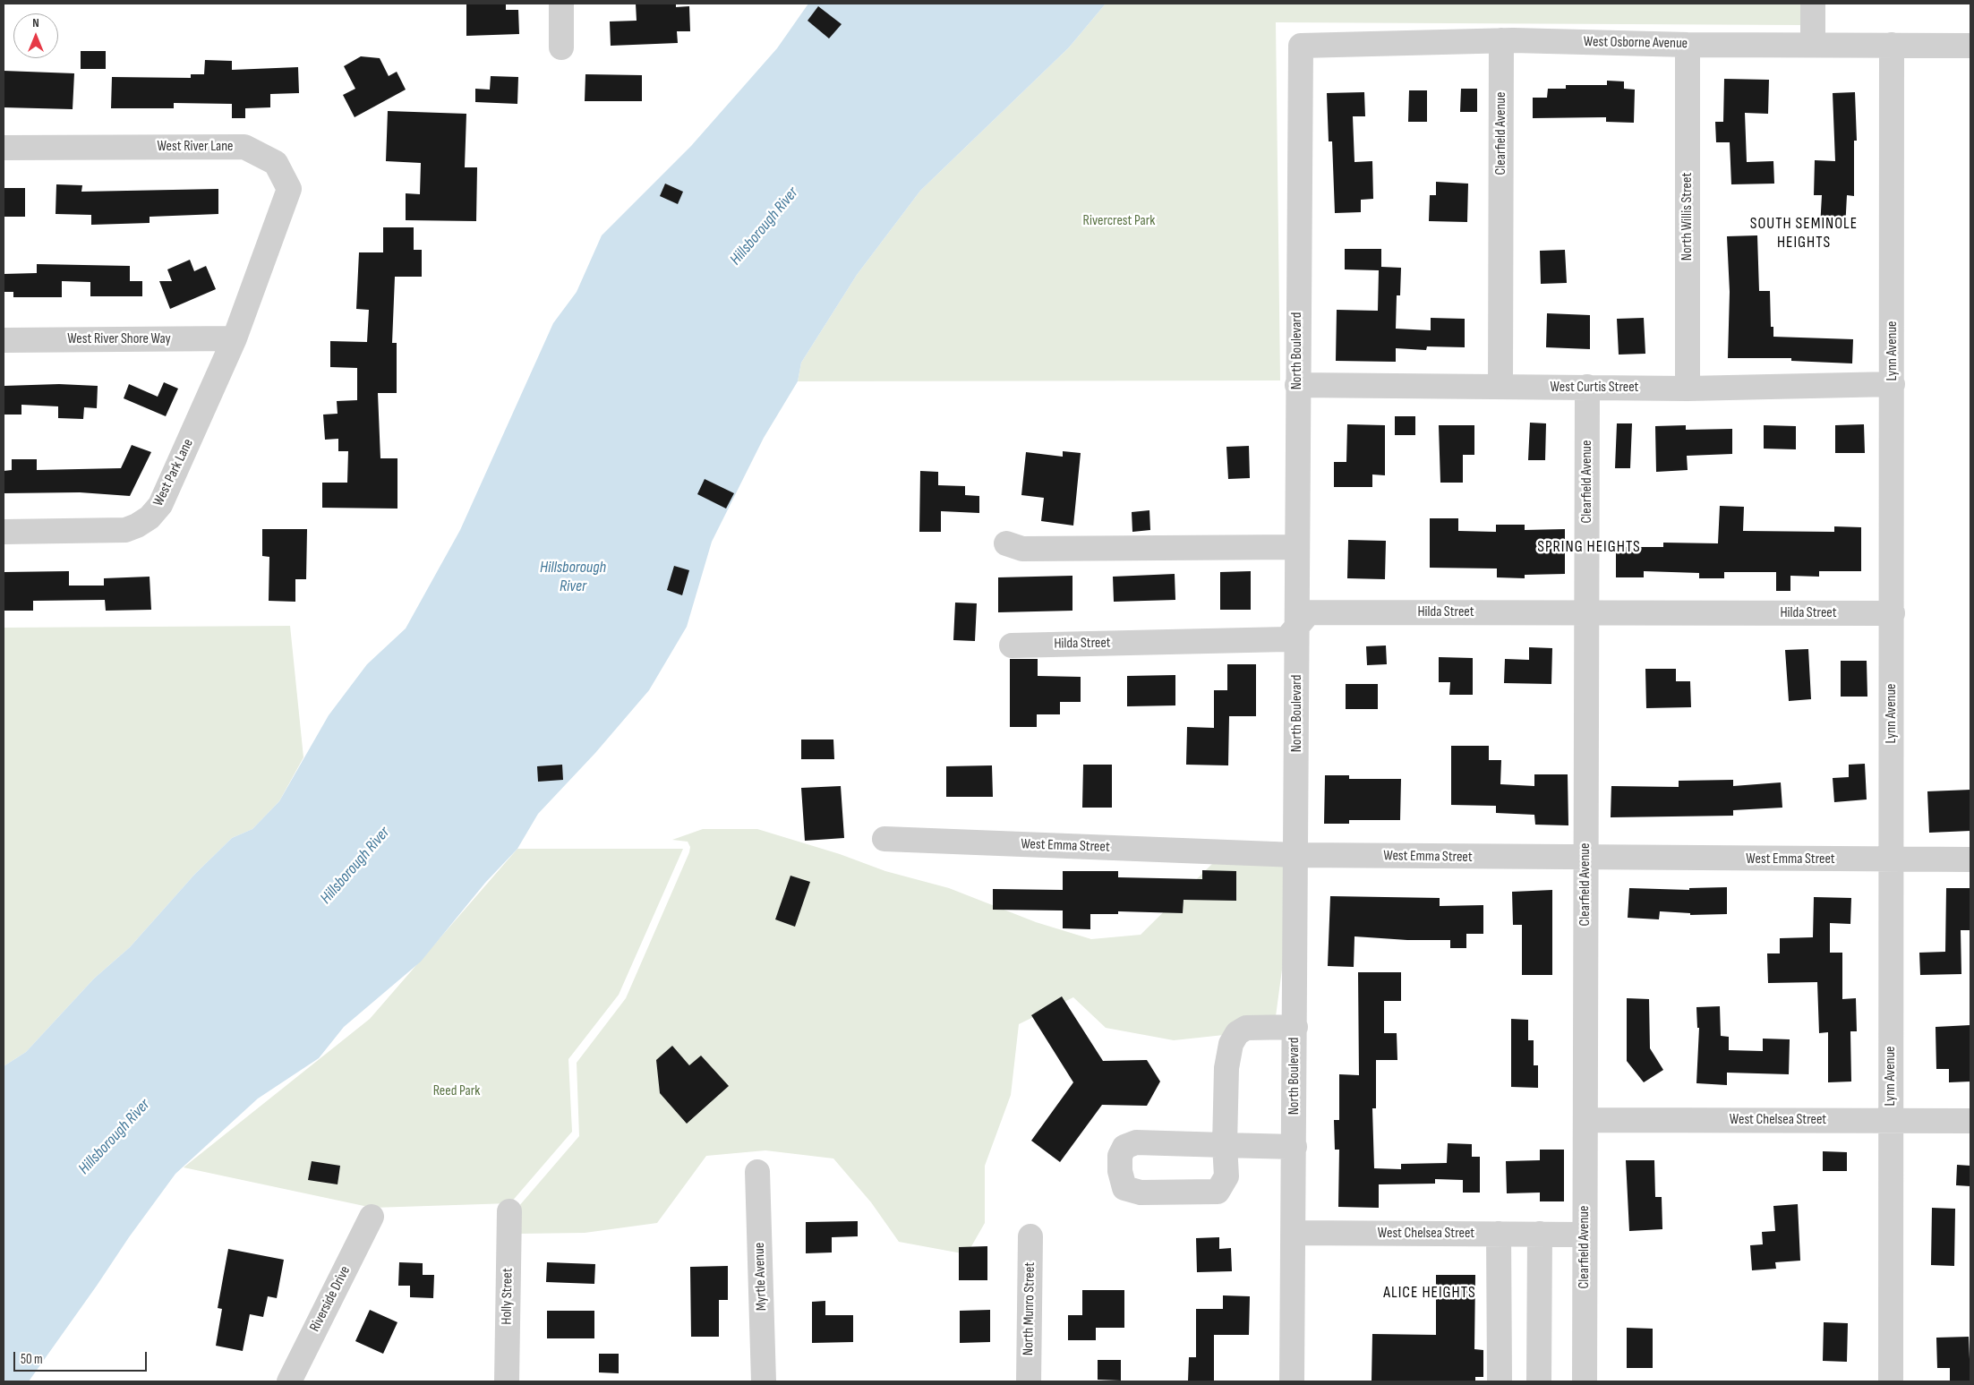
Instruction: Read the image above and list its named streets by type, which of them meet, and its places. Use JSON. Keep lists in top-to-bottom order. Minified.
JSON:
{"streets":{"street":["West Osborne Avenue","Clearfield Avenue","West River Lane","North Willis Street","West River Shore Way","North Boulevard","Lynn Avenue","West Curtis Street","West Park Lane","Hilda Street","West Emma Street","West Chelsea Street","Myrtle Avenue","Holly Street","Riverside Drive","North Munro Street"]},"crossings":[["West Osborne Avenue","Clearfield Avenue"],["West Osborne Avenue","North Willis Street"],["West Osborne Avenue","North Boulevard"],["West Osborne Avenue","Lynn Avenue"],["Clearfield Avenue","West Curtis Street"],["Clearfield Avenue","Hilda Street"],["Clearfield Avenue","West Emma Street"],["Clearfield Avenue","West Chelsea Street"],["West River Lane","West River Shore Way"],["West River Lane","West Park Lane"],["North Willis Street","West Curtis Street"],["West River Shore Way","West Park Lane"],["North Boulevard","West Curtis Street"],["North Boulevard","Hilda Street"],["North Boulevard","West Emma Street"],["North Boulevard","West Chelsea Street"],["Lynn Avenue","West Curtis Street"],["Lynn Avenue","Hilda Street"],["Lynn Avenue","West Emma Street"],["Lynn Avenue","West Chelsea Street"]],"districts":["SOUTH SEMINOLE HEIGHTS","SPRING HEIGHTS","ALICE HEIGHTS"],"water":["Hillsborough River"],"parks":["Rivercrest Park","Reed Park"],"scale_bar":"50 m","north":"top"}
